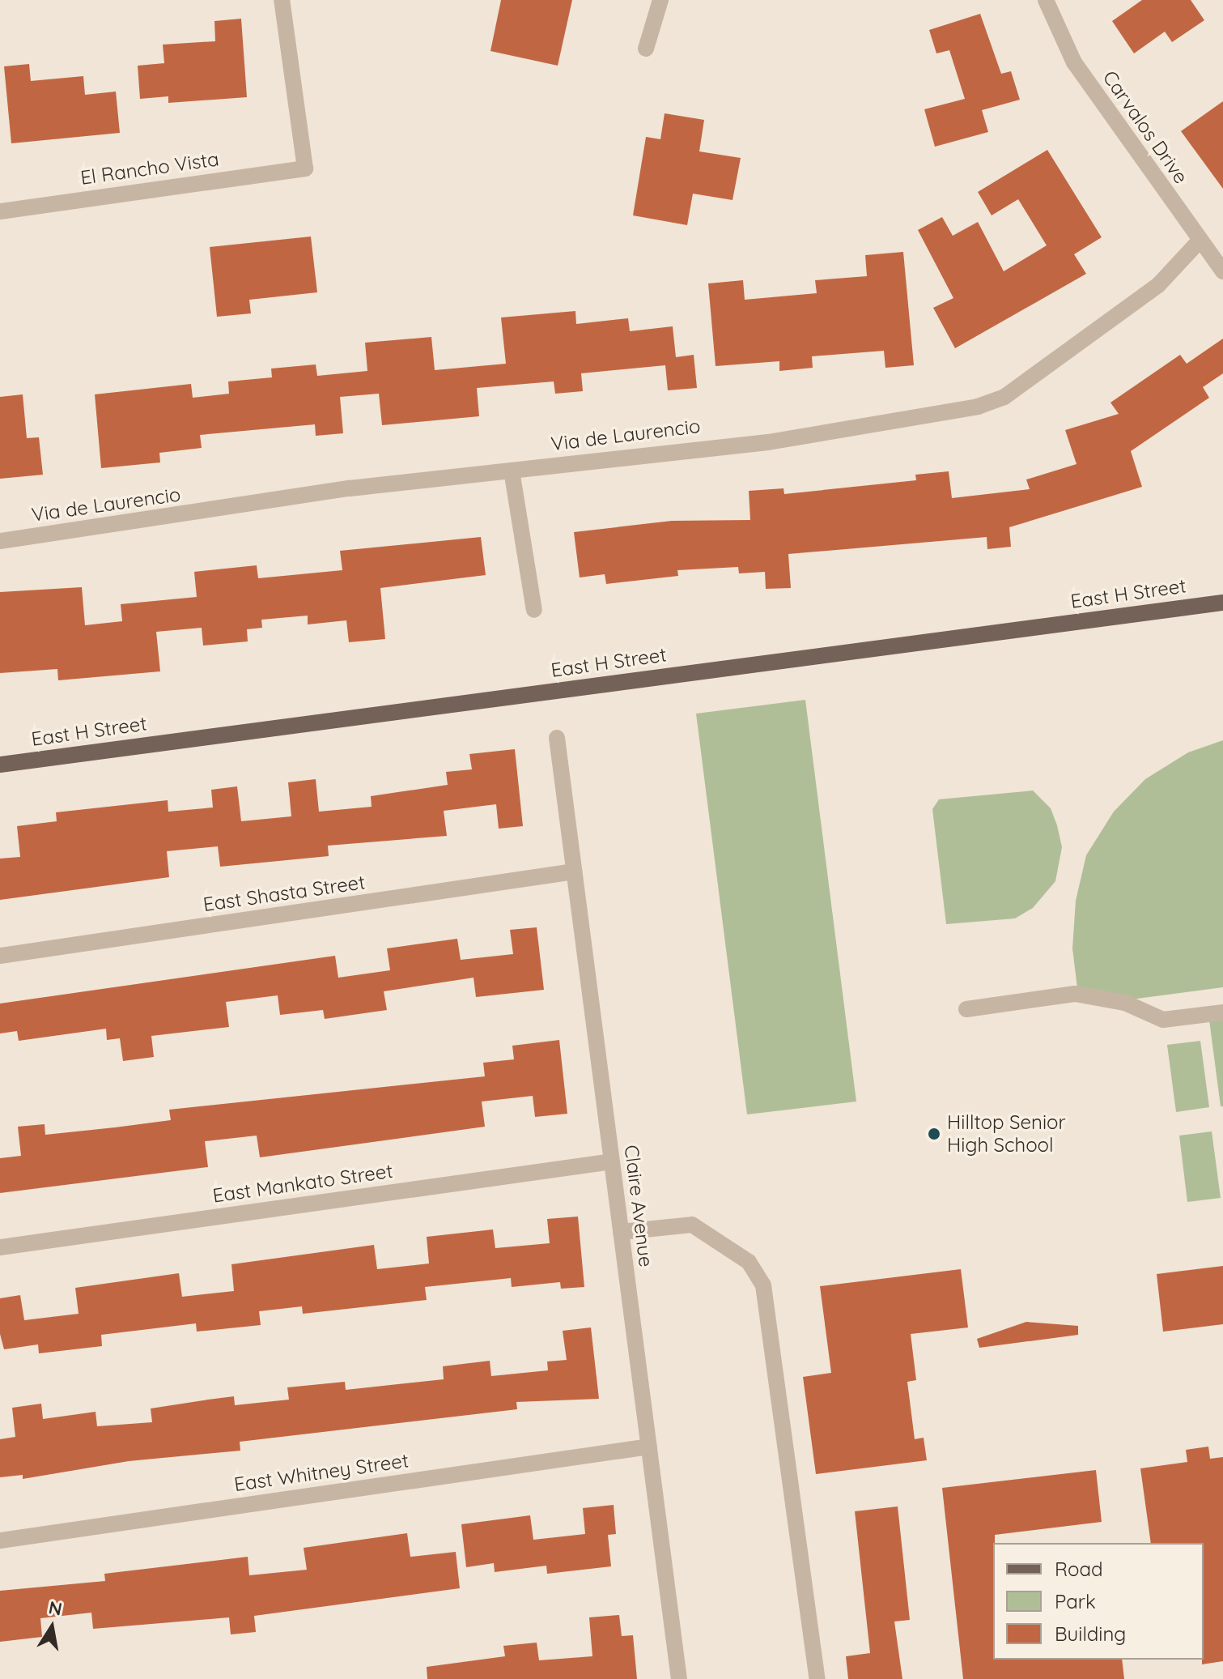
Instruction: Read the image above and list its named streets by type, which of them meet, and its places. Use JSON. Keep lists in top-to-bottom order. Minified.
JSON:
{"streets":{"main road":["East H Street"],"street":["Carvalos Drive","El Rancho Vista","Via de Laurencio","East Shasta Street","East Mankato Street","Claire Avenue","East Whitney Street"]},"crossings":[["Carvalos Drive","Via de Laurencio"],["East Shasta Street","Claire Avenue"],["East Mankato Street","Claire Avenue"],["Claire Avenue","East Whitney Street"]],"places":["Hilltop Senior High School"],"legend":["Road","Park","Building"],"north":"top"}
